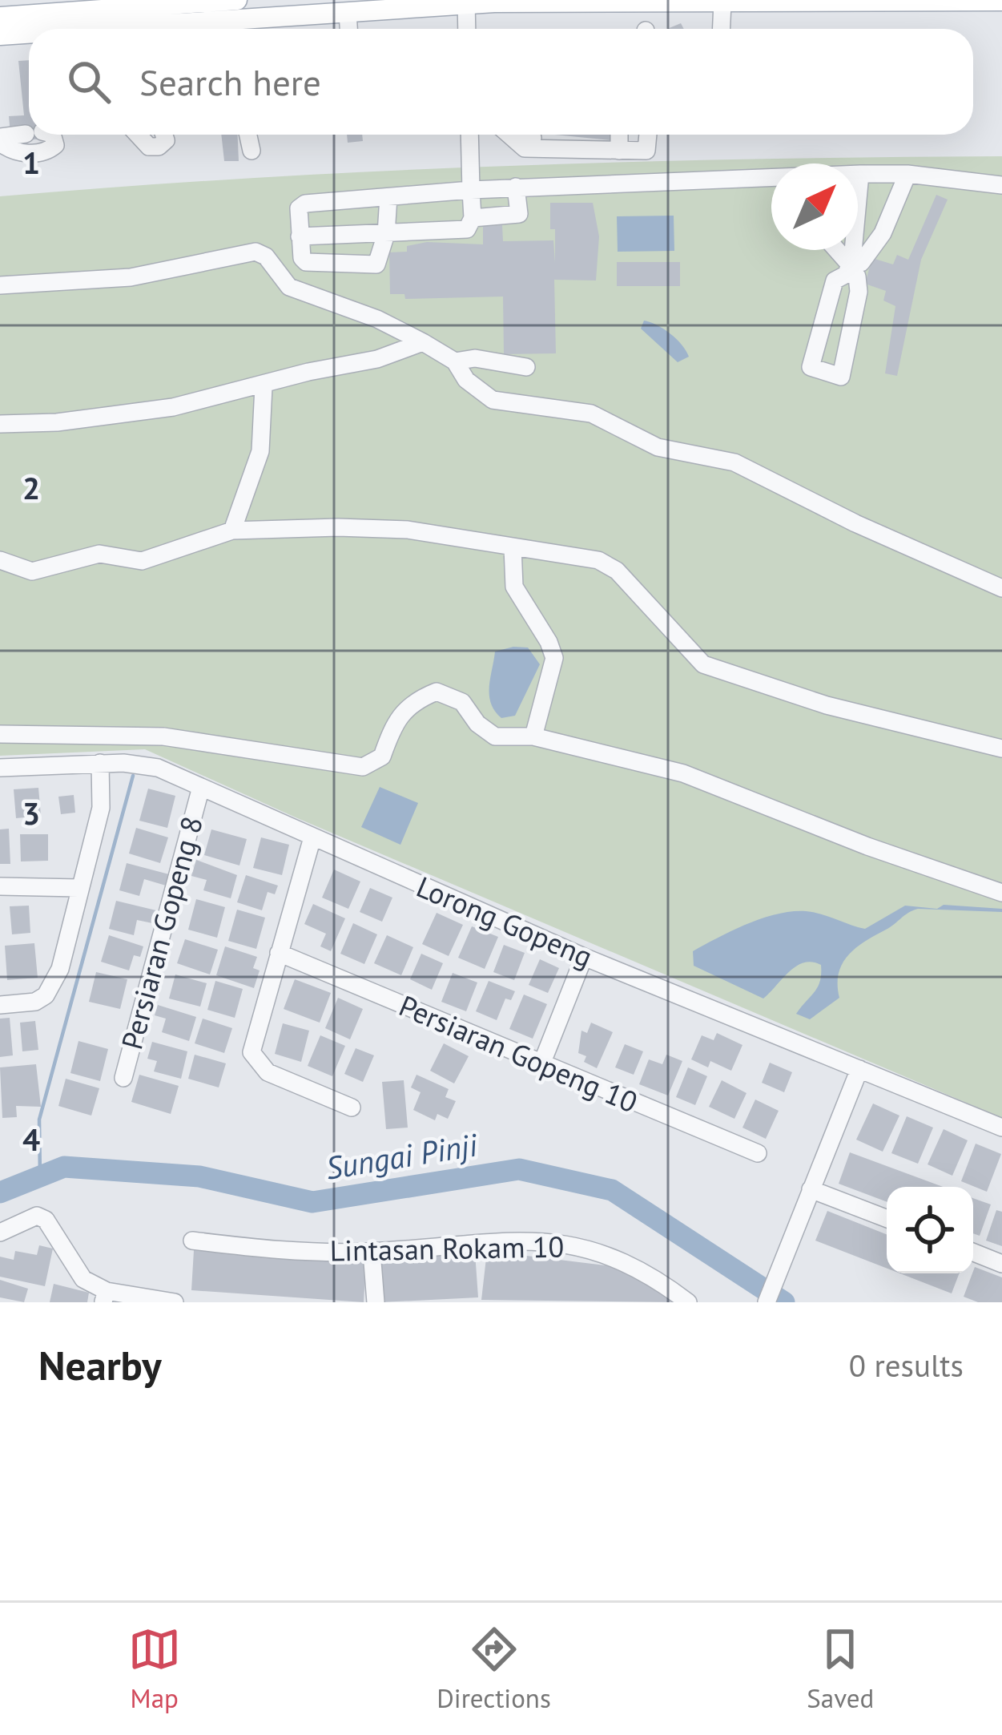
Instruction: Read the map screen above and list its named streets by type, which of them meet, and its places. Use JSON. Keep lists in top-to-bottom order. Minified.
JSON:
{"streets":{"street":["Lorong Gopeng","Persiaran Gopeng 8","Persiaran Gopeng 10","Lintasan Rokam 10"]},"crossings":[["Lorong Gopeng","Persiaran Gopeng 8"]],"water":["Sungai Pinji"],"north":"top right","page":{"search":"Search here","heading":["Nearby","0 results"],"nav":["Map","Directions","Saved"]},"grid":{"rows":["1","2","3","4"]}}
